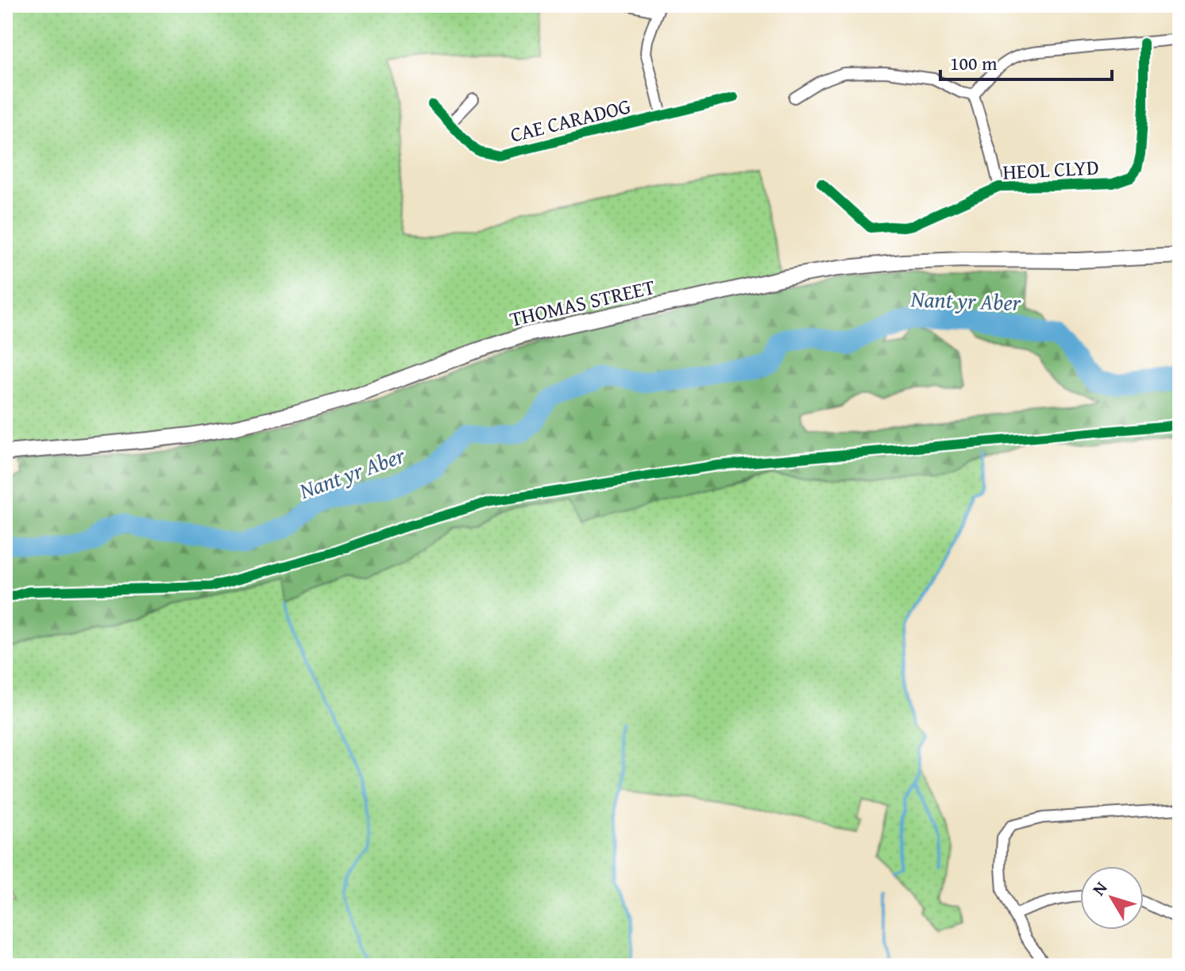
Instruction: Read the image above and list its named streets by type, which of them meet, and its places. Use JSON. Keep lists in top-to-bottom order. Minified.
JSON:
{"streets":{"main road":["THOMAS STREET"],"street":["CAE CARADOG","HEOL CLYD"]},"water":["Nant yr Aber"],"scale_bar":"100 m","north":"top left"}
